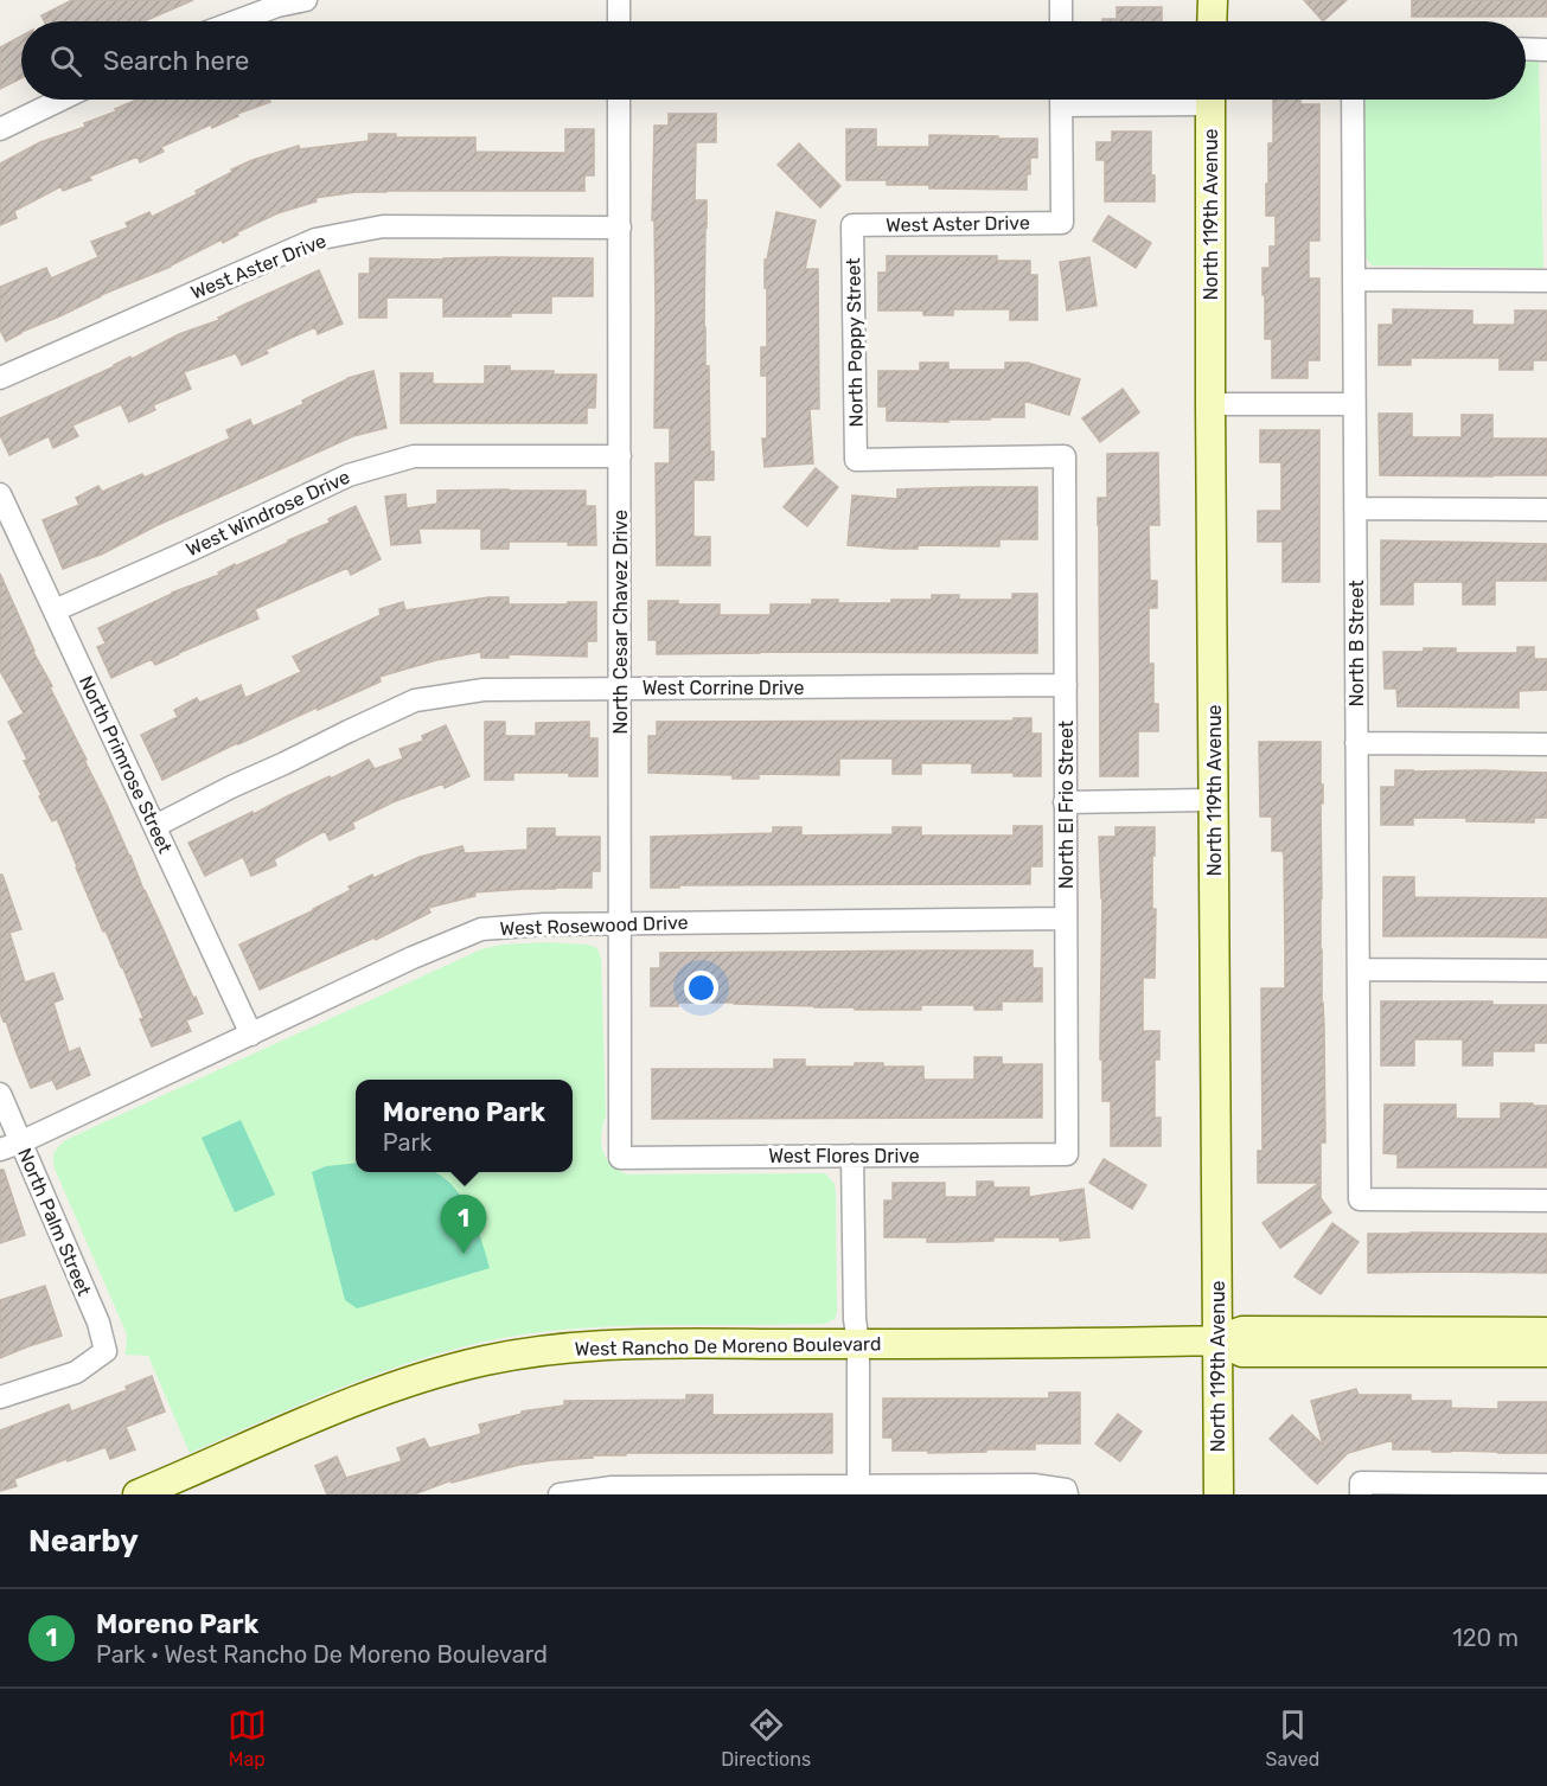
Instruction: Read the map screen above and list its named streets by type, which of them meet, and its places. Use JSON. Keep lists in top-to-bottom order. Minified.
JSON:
{"streets":{"street":["North 119th Avenue","West Aster Drive","North Poppy Street","West Windrose Drive","North Cesar Chavez Drive","North B Street","West Corrine Drive","North Primrose Street","North El Frio Street","West Rosewood Drive","West Flores Drive","North Palm Street","West Rancho De Moreno Boulevard"]},"crossings":[["North 119th Avenue","West Rancho De Moreno Boulevard"],["West Aster Drive","North Poppy Street"],["West Aster Drive","North Cesar Chavez Drive"],["North Poppy Street","North El Frio Street"],["West Windrose Drive","North Cesar Chavez Drive"],["West Windrose Drive","North Primrose Street"],["North Cesar Chavez Drive","West Corrine Drive"],["North Cesar Chavez Drive","West Rosewood Drive"],["North Cesar Chavez Drive","West Flores Drive"],["West Corrine Drive","North Primrose Street"],["West Corrine Drive","North El Frio Street"],["North Primrose Street","West Rosewood Drive"],["North El Frio Street","West Rosewood Drive"],["North El Frio Street","West Flores Drive"],["West Rosewood Drive","North Palm Street"]],"page":{"search":"Search here","popup":["Moreno Park","Park"],"pins":"1","heading":"Nearby","list":[{"mark":"1","name":"Moreno Park","note":"Park · West Rancho De Moreno Boulevard","value":"120 m"}],"nav":["Map","Directions","Saved"]}}
